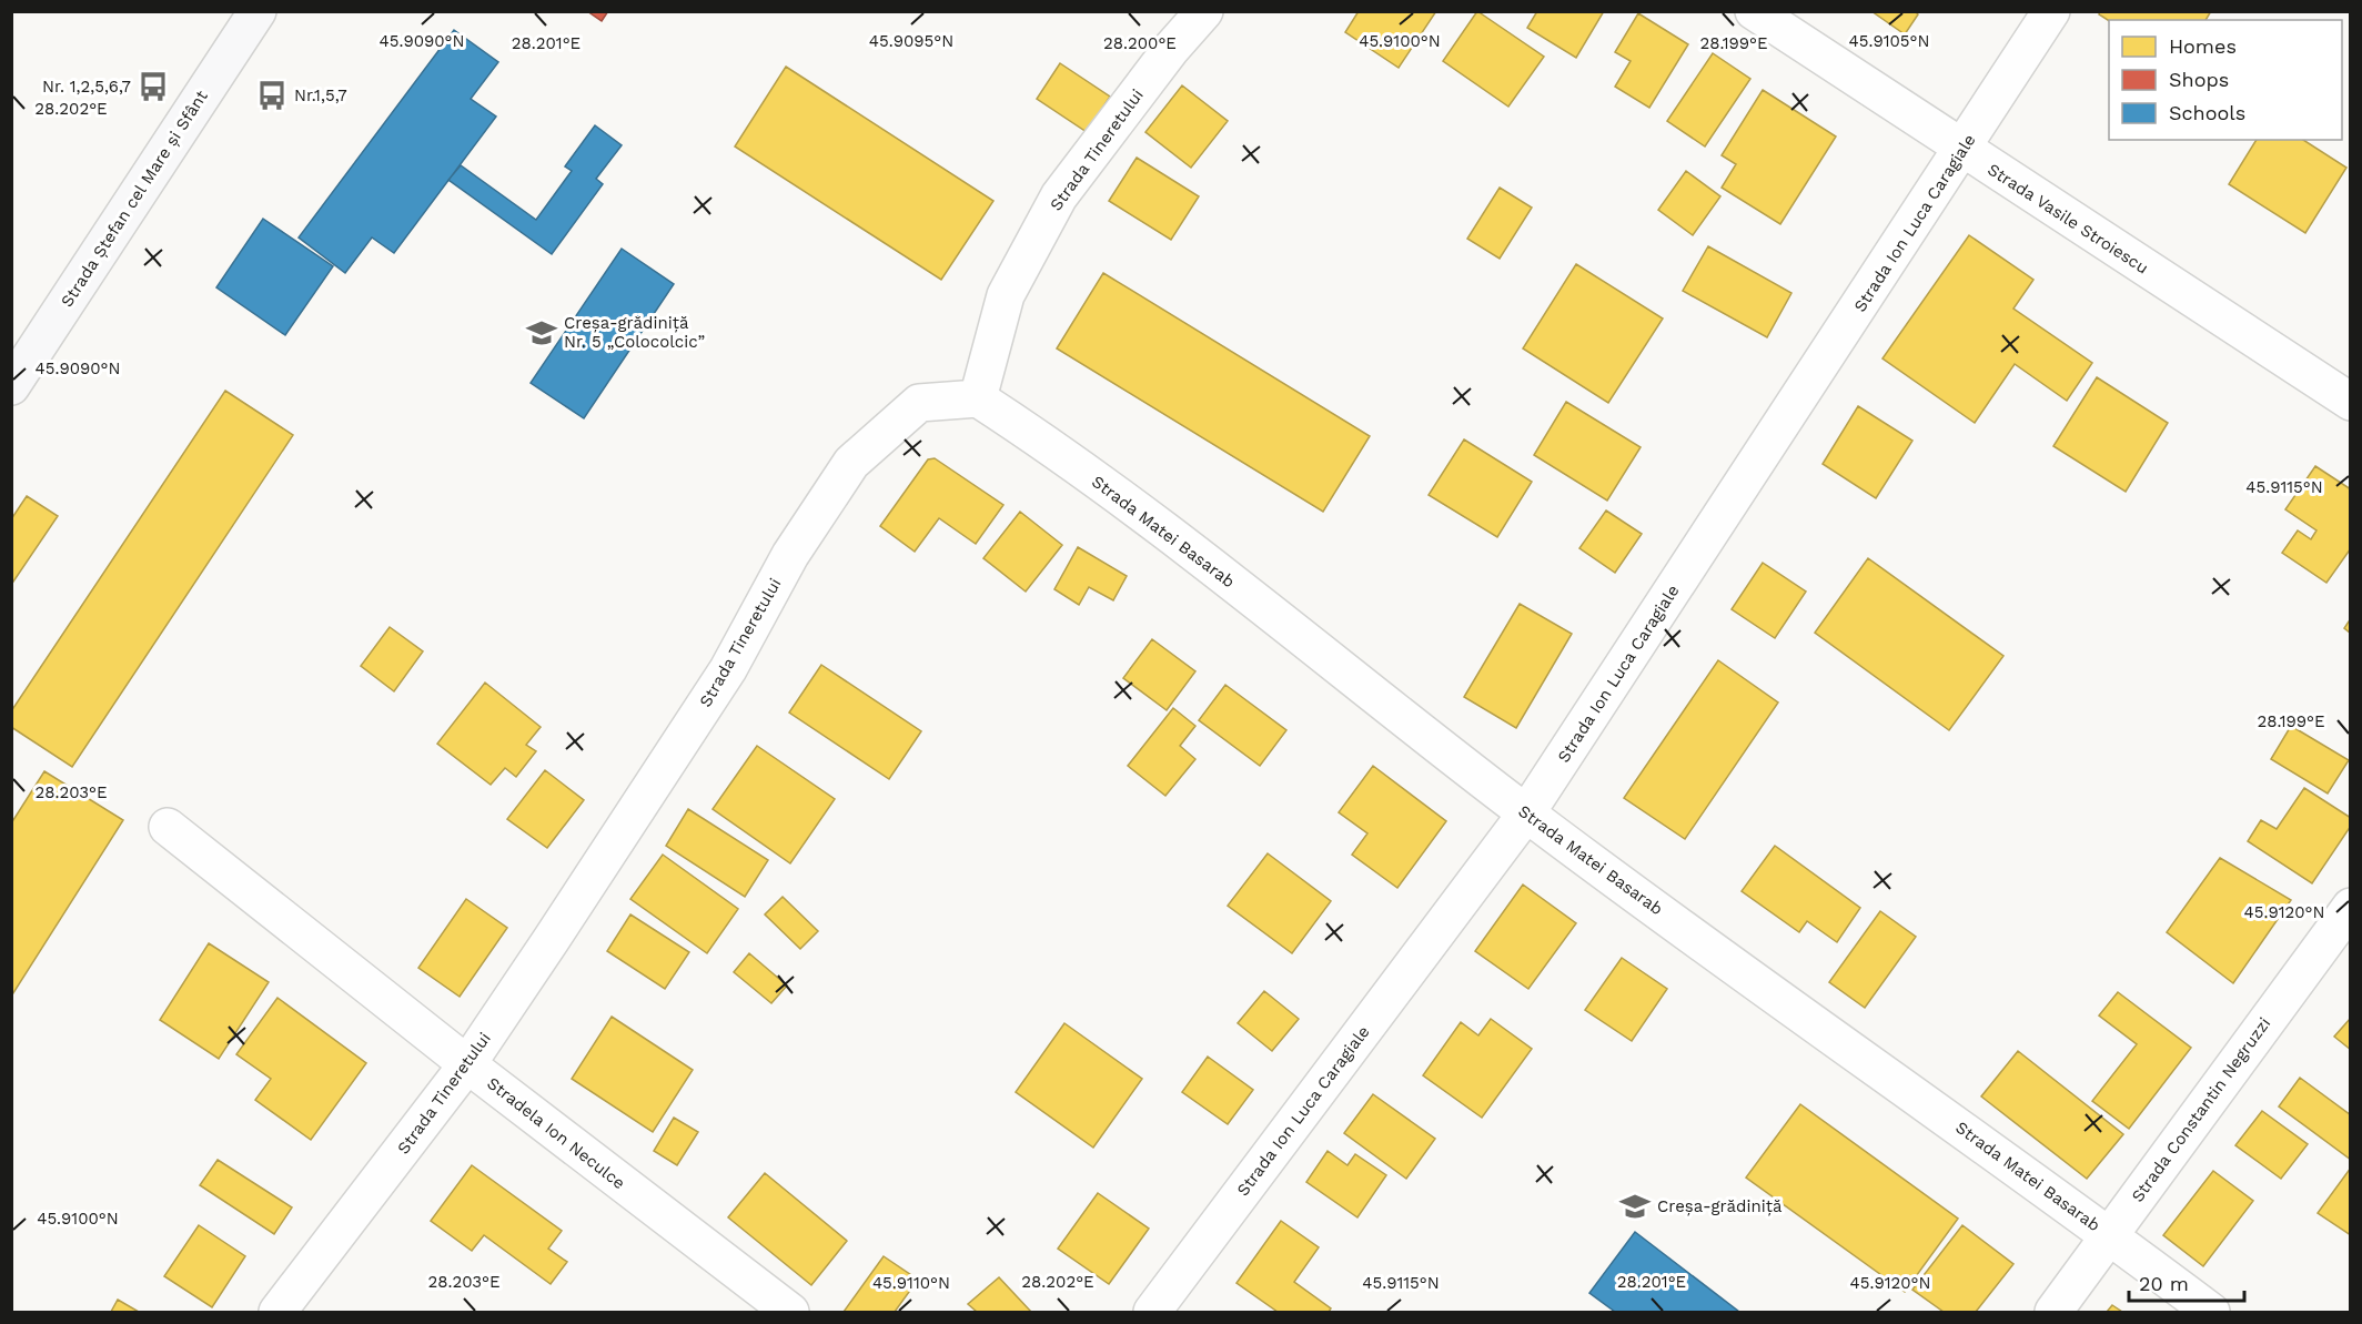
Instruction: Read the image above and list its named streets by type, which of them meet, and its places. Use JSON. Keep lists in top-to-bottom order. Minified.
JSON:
{"streets":{"main road":["Strada Ștefan cel Mare și Sfânt"],"street":["Strada Tineretului","Strada Vasile Stroiescu","Strada Ion Luca Caragiale","Strada Matei Basarab","Strada Constantin Negruzzi","Stradela Ion Neculce"]},"crossings":[["Strada Tineretului","Strada Matei Basarab"],["Strada Tineretului","Stradela Ion Neculce"],["Strada Vasile Stroiescu","Strada Ion Luca Caragiale"],["Strada Ion Luca Caragiale","Strada Matei Basarab"],["Strada Matei Basarab","Strada Constantin Negruzzi"]],"places":{"bus stop":["Nr. 1,2,5,6,7","Nr.1,5,7"],"school or university":["Creșa-grădiniță Nr. 5 „Colocolcic”","Creșa-grădiniță"]},"legend":["Homes","Shops","Schools"],"scale_bar":"20 m","coordinates":["45.9090°N","45.9095°N","45.9100°N","45.9105°N","28.201°E","28.200°E","28.199°E","28.202°E","45.9115°N","28.203°E","45.9120°N","45.9110°N"]}
